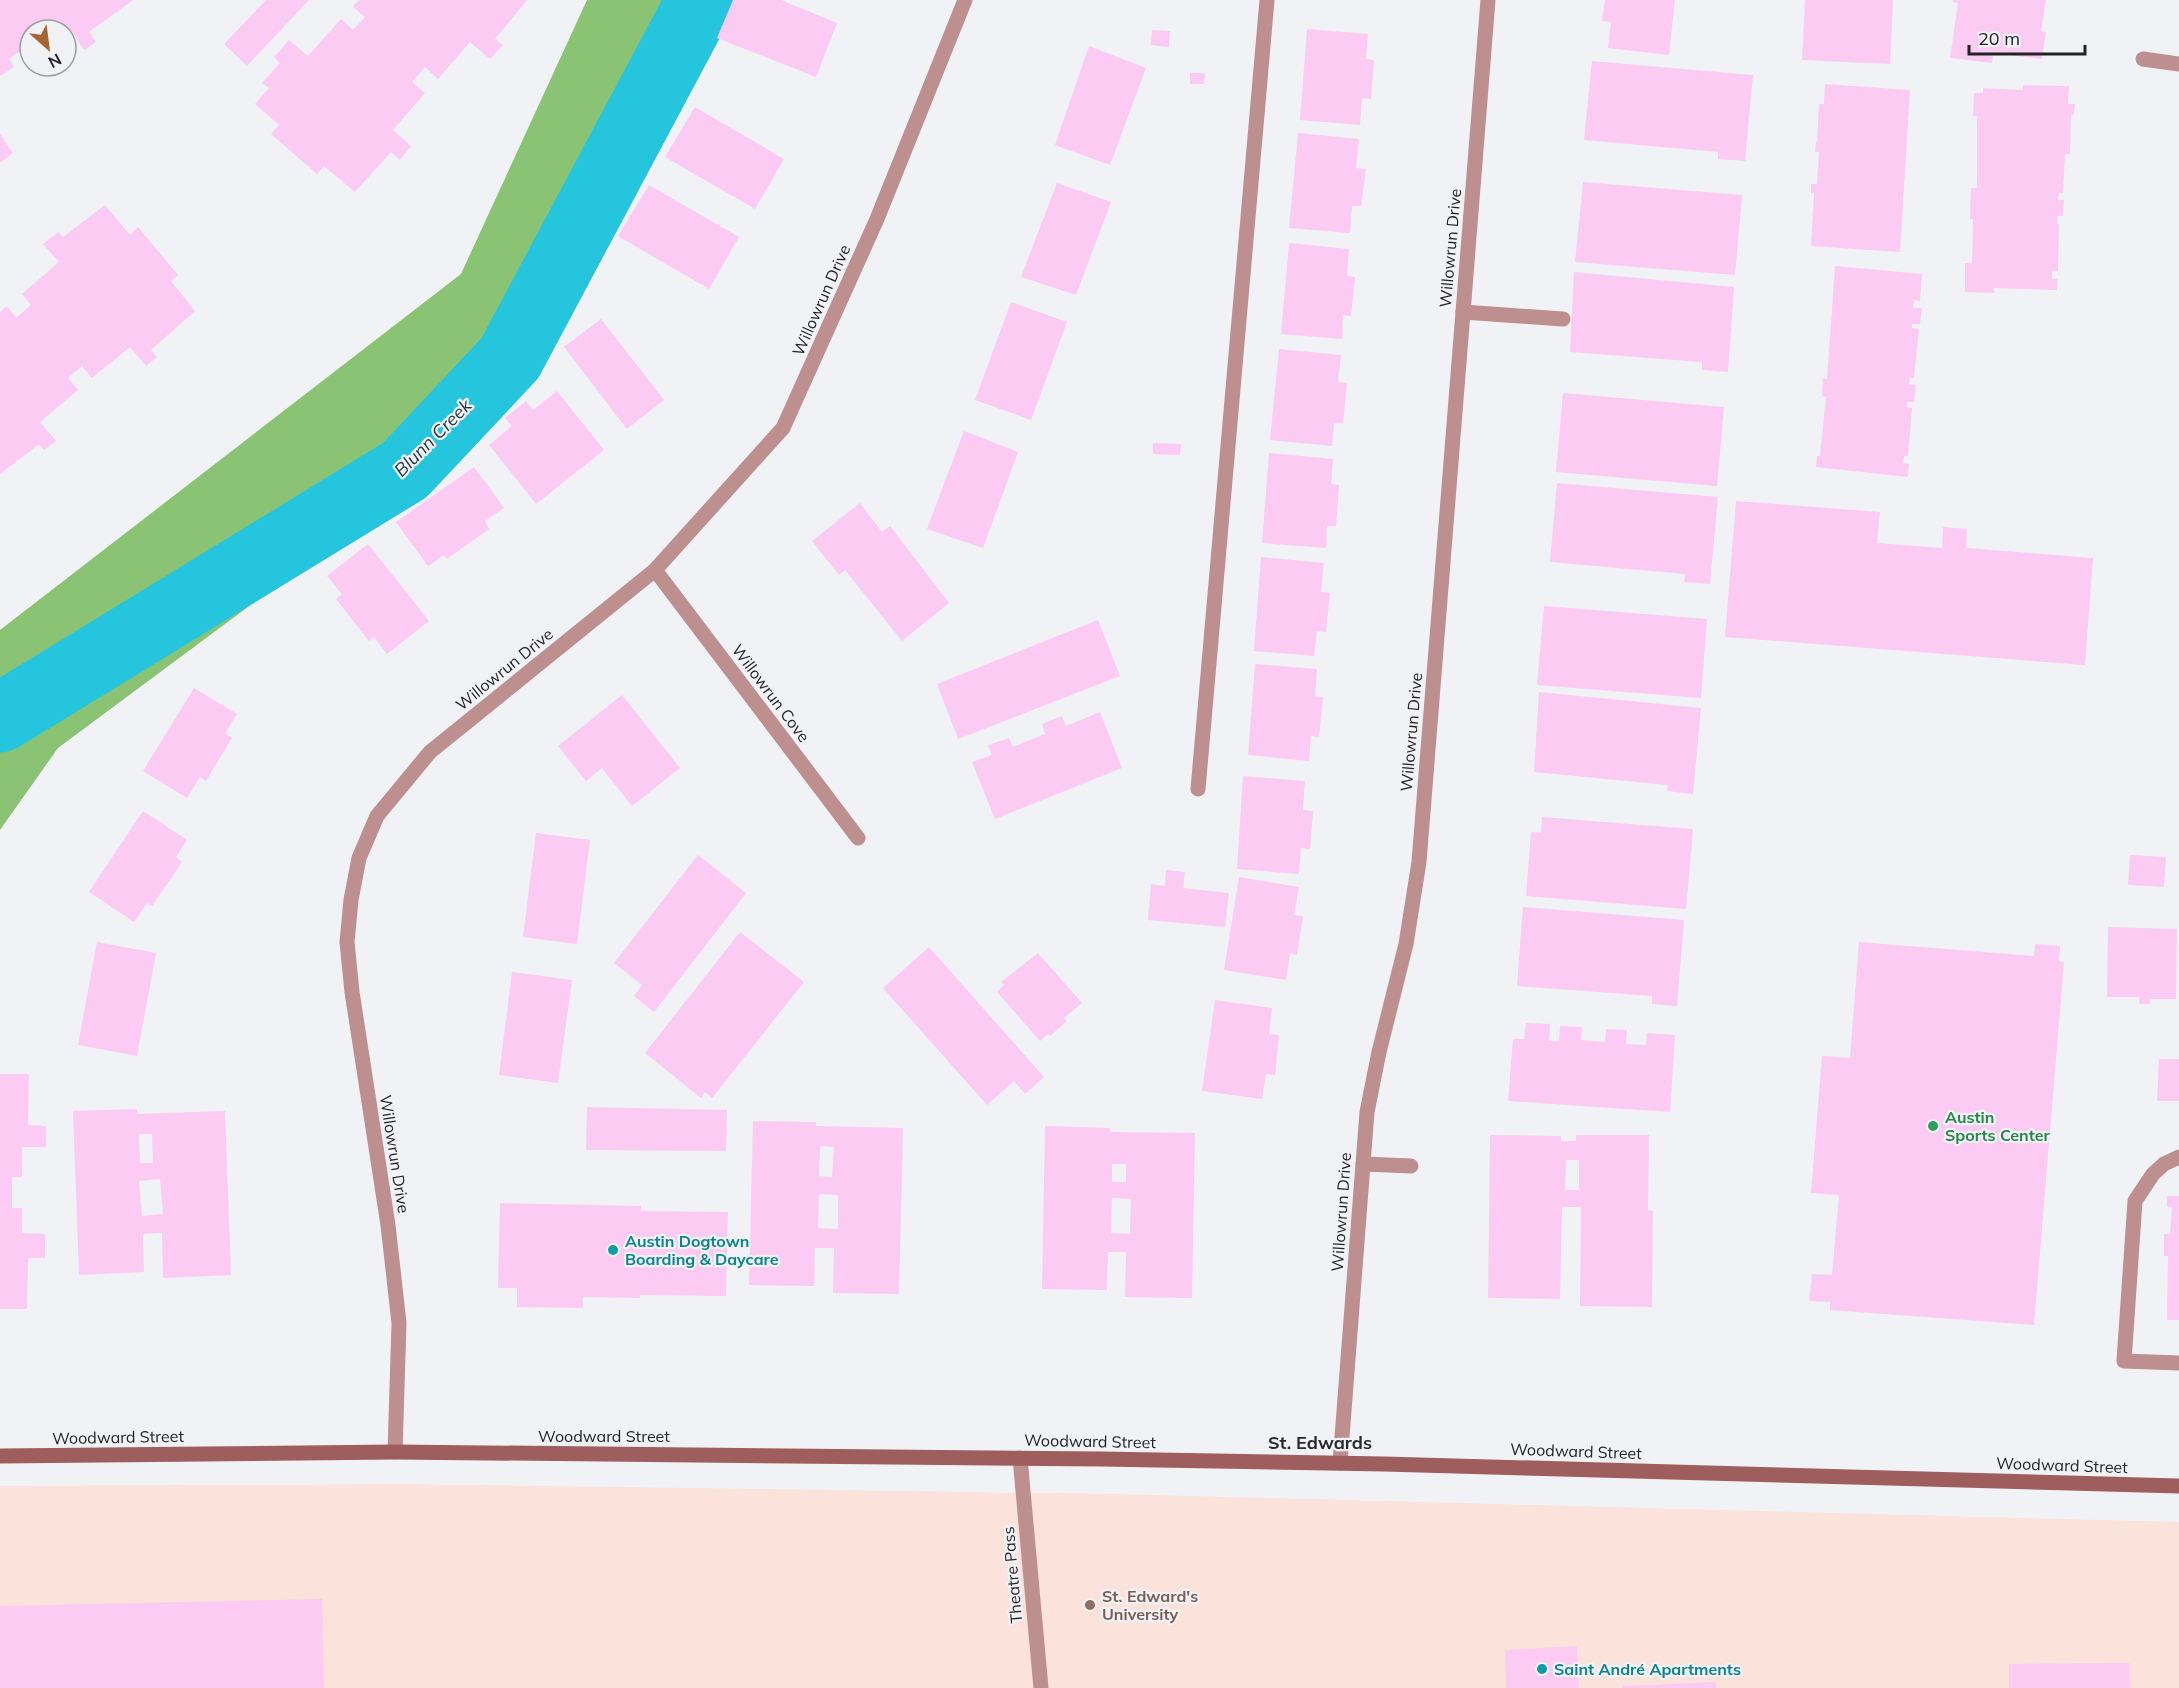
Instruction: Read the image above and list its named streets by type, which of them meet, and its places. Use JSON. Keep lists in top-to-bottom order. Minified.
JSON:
{"streets":{"street":["Willowrun Drive","Willowrun Cove","Woodward Street","Theatre Pass"]},"crossings":[["Willowrun Drive","Willowrun Cove"],["Willowrun Drive","Woodward Street"],["Woodward Street","Theatre Pass"]],"districts":["St. Edwards"],"water":["Blunn Creek"],"places":["Austin Sports Center","Austin Dogtown Boarding & Daycare","St. Edward's University","Saint André Apartments"],"scale_bar":"20 m","north":"bottom right"}
